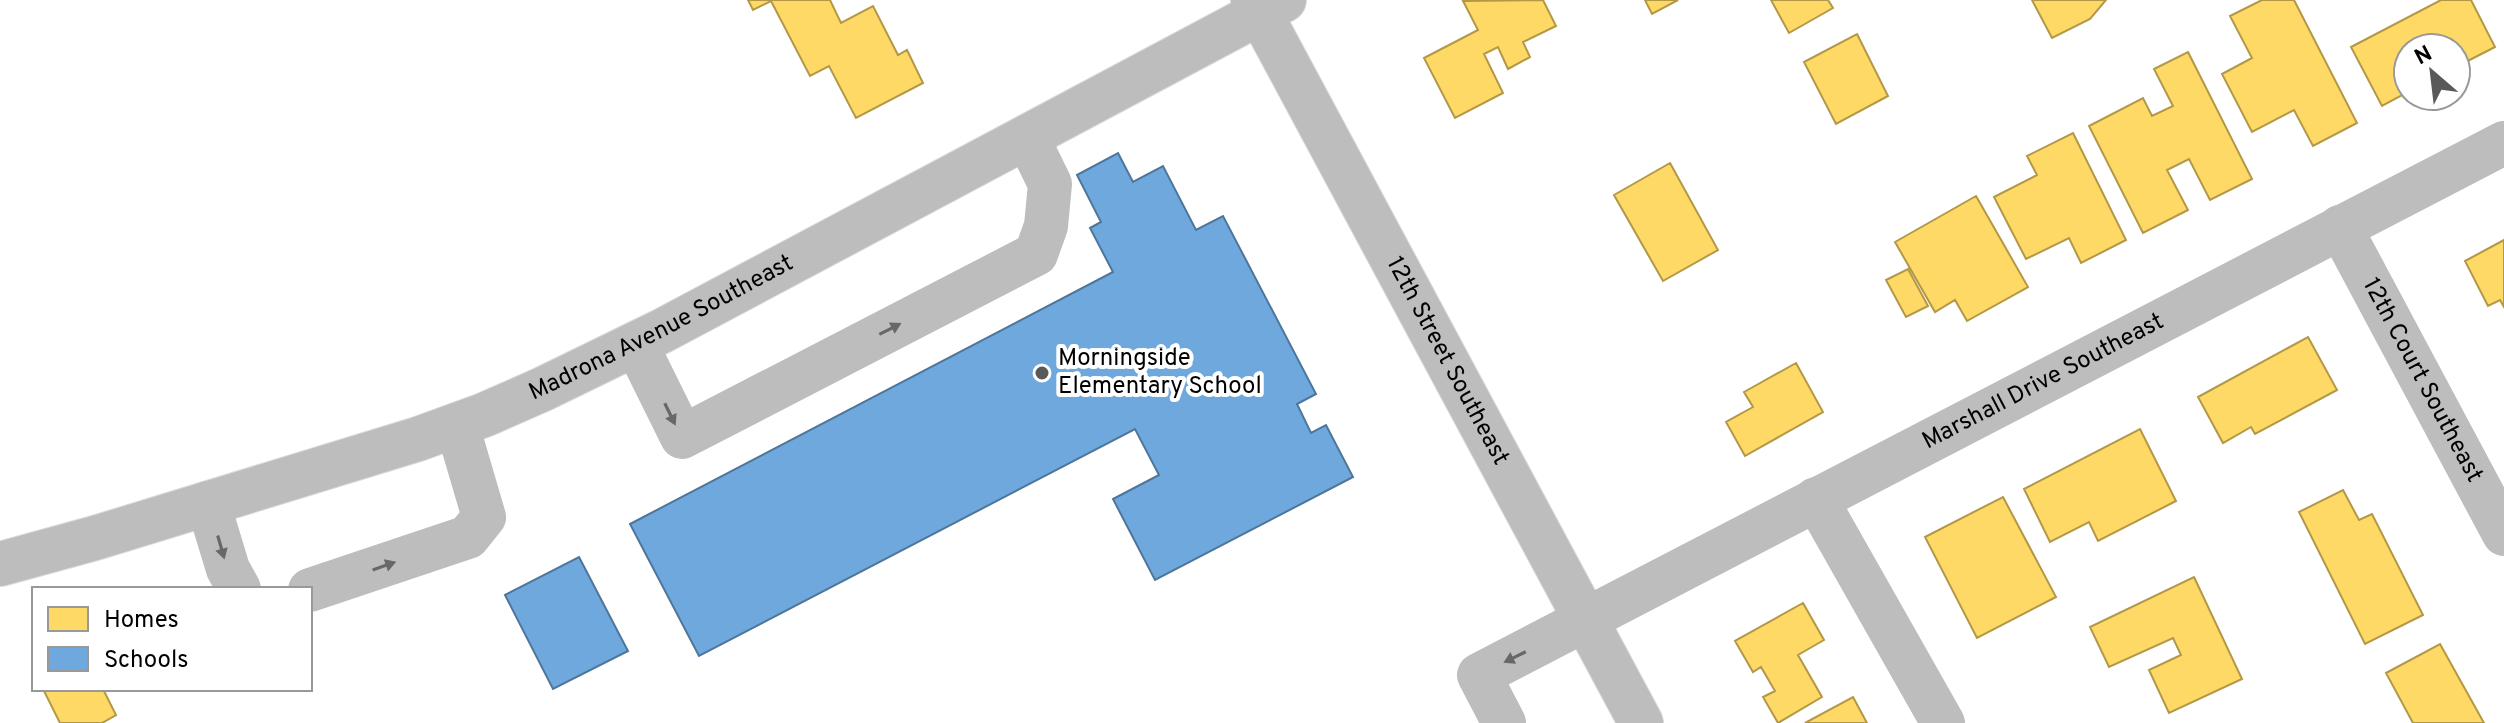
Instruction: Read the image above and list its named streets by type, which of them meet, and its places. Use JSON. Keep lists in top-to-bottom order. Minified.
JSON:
{"streets":{"main road":["Madrona Avenue Southeast","12th Street Southeast","12th Court Southeast","Marshall Drive Southeast"]},"crossings":[["Madrona Avenue Southeast","12th Street Southeast"],["12th Street Southeast","Marshall Drive Southeast"],["12th Court Southeast","Marshall Drive Southeast"]],"places":["Morningside Elementary School"],"legend":["Homes","Schools"],"north":"top left"}
